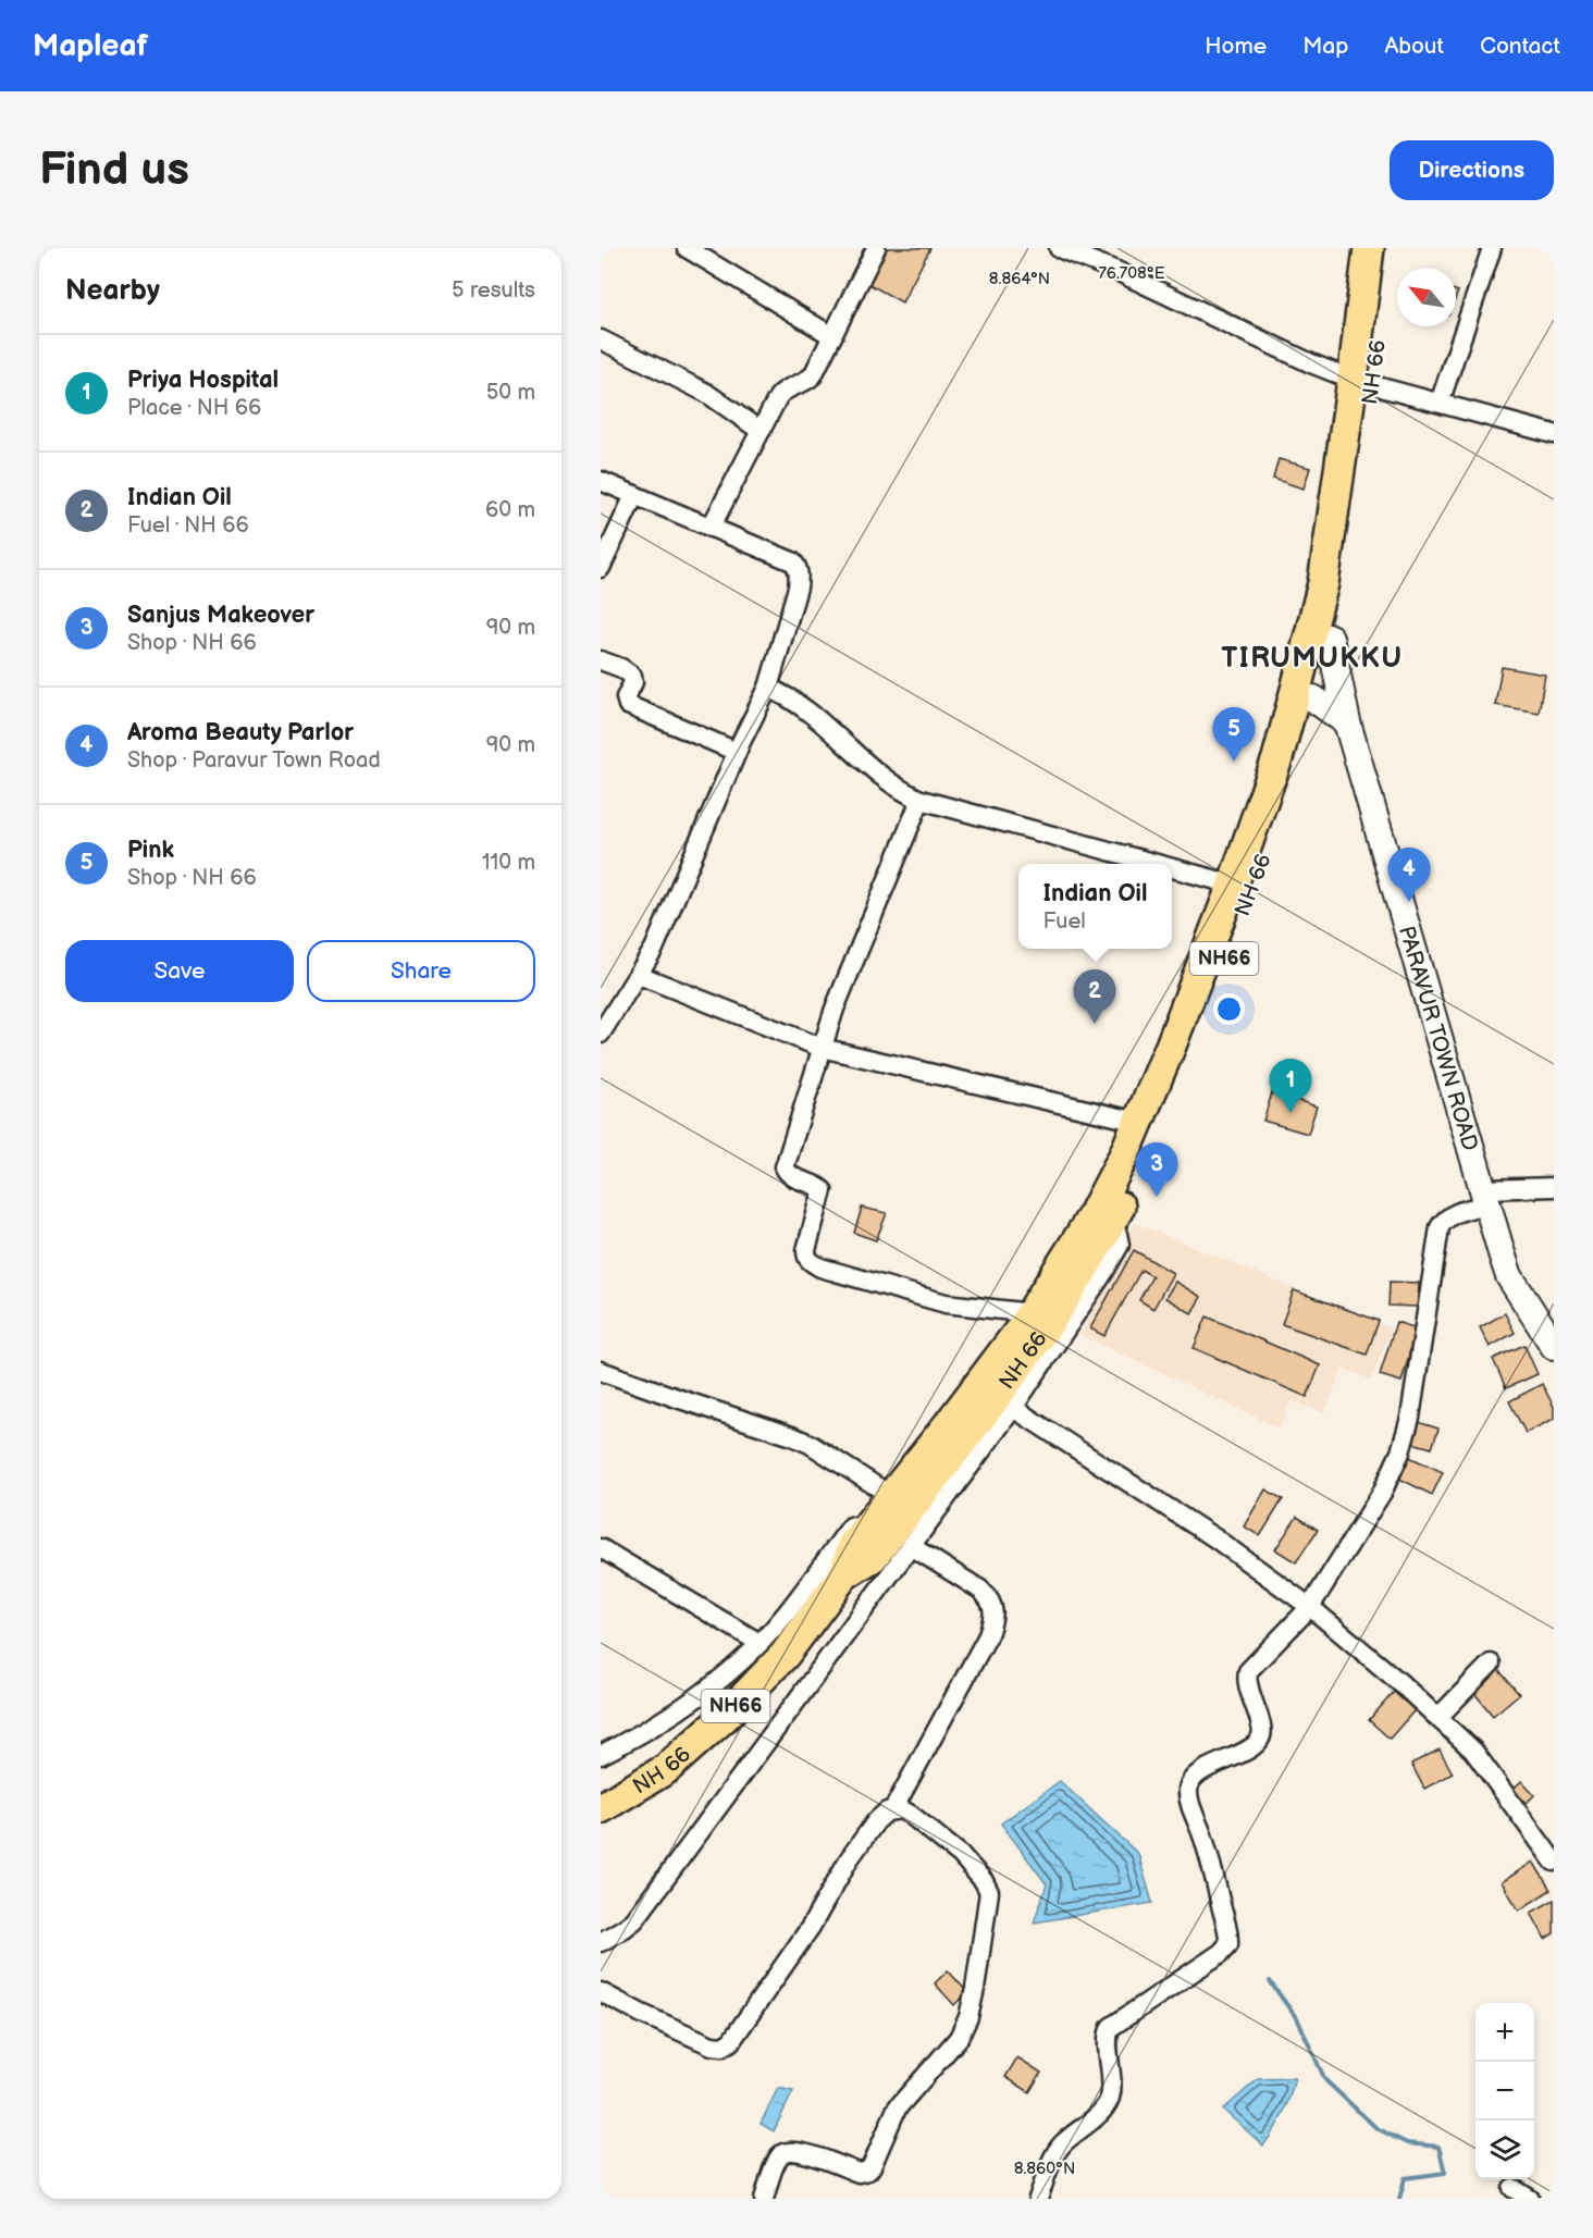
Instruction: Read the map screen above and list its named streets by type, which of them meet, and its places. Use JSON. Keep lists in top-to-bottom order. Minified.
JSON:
{"streets":{"highway":["NH 66","NH66"],"main road":["PARAVUR TOWN ROAD"]},"crossings":[["NH 66","PARAVUR TOWN ROAD"]],"districts":["TIRUMUKKU"],"north":"top left","page":{"header":"Mapleaf","nav":["Home","Map","About","Contact"],"buttons":["Directions",["Save","Share"]],"title":"Find us","heading":["Nearby","5 results"],"list":[{"mark":"1","name":"Priya Hospital","note":"Place · NH 66","value":"50 m"},{"mark":"2","name":"Indian Oil","note":"Fuel · NH 66","value":"60 m"},{"mark":"3","name":"Sanjus Makeover","note":"Shop · NH 66","value":"90 m"},{"mark":"4","name":"Aroma Beauty Parlor","note":"Shop · Paravur Town Road","value":"90 m"},{"mark":"5","name":"Pink","note":"Shop · NH 66","value":"110 m"}],"pins":["5","4","2","1","3"],"popup":["Indian Oil","Fuel"],"map_buttons":["+","−"]},"coordinates":["76.708°E","8.864°N","8.860°N"]}
